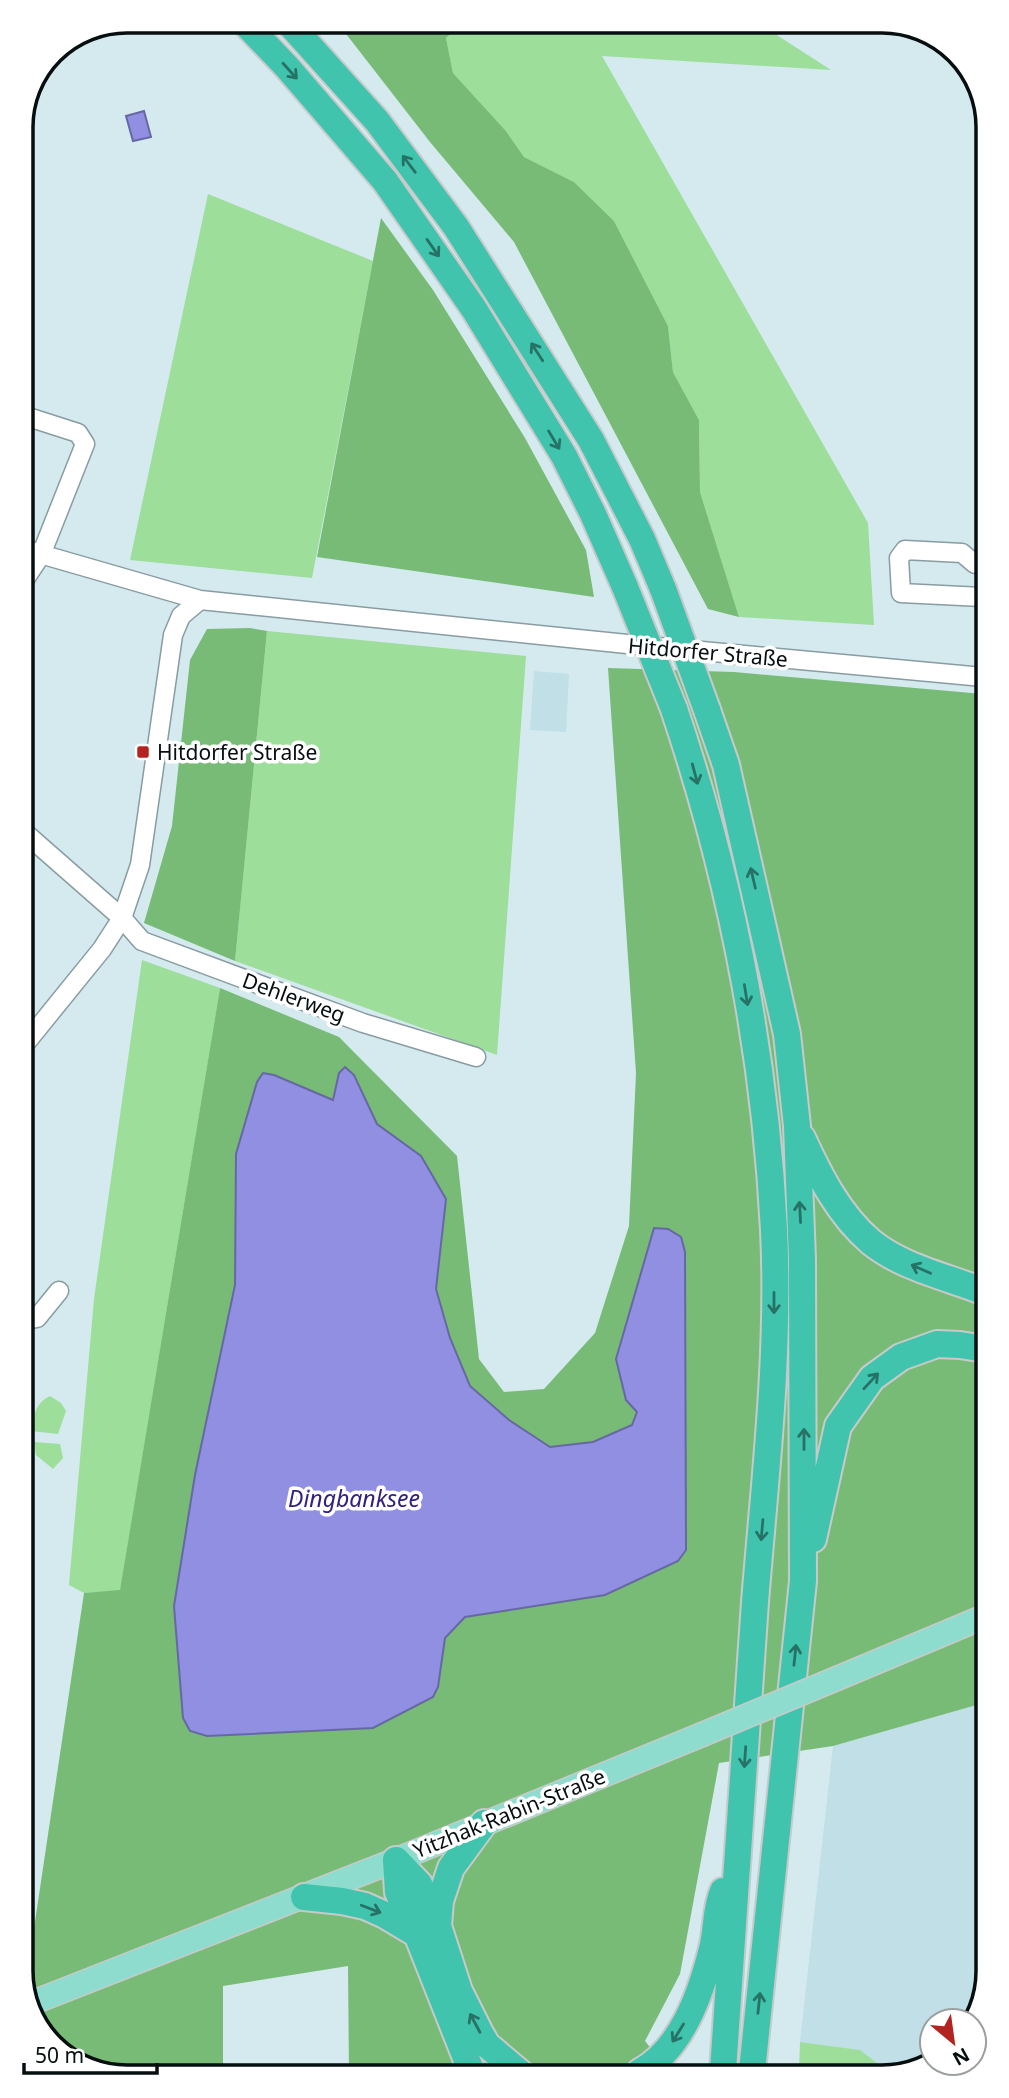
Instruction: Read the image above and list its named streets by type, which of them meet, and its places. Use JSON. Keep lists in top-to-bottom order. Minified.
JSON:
{"streets":{"main road":["Yitzhak-Rabin-Straße"],"street":["Hitdorfer Straße","Dehlerweg"]},"water":["Dingbanksee"],"places":{"transit":["Hitdorfer Straße"]},"scale_bar":"50 m","north":"bottom right"}
